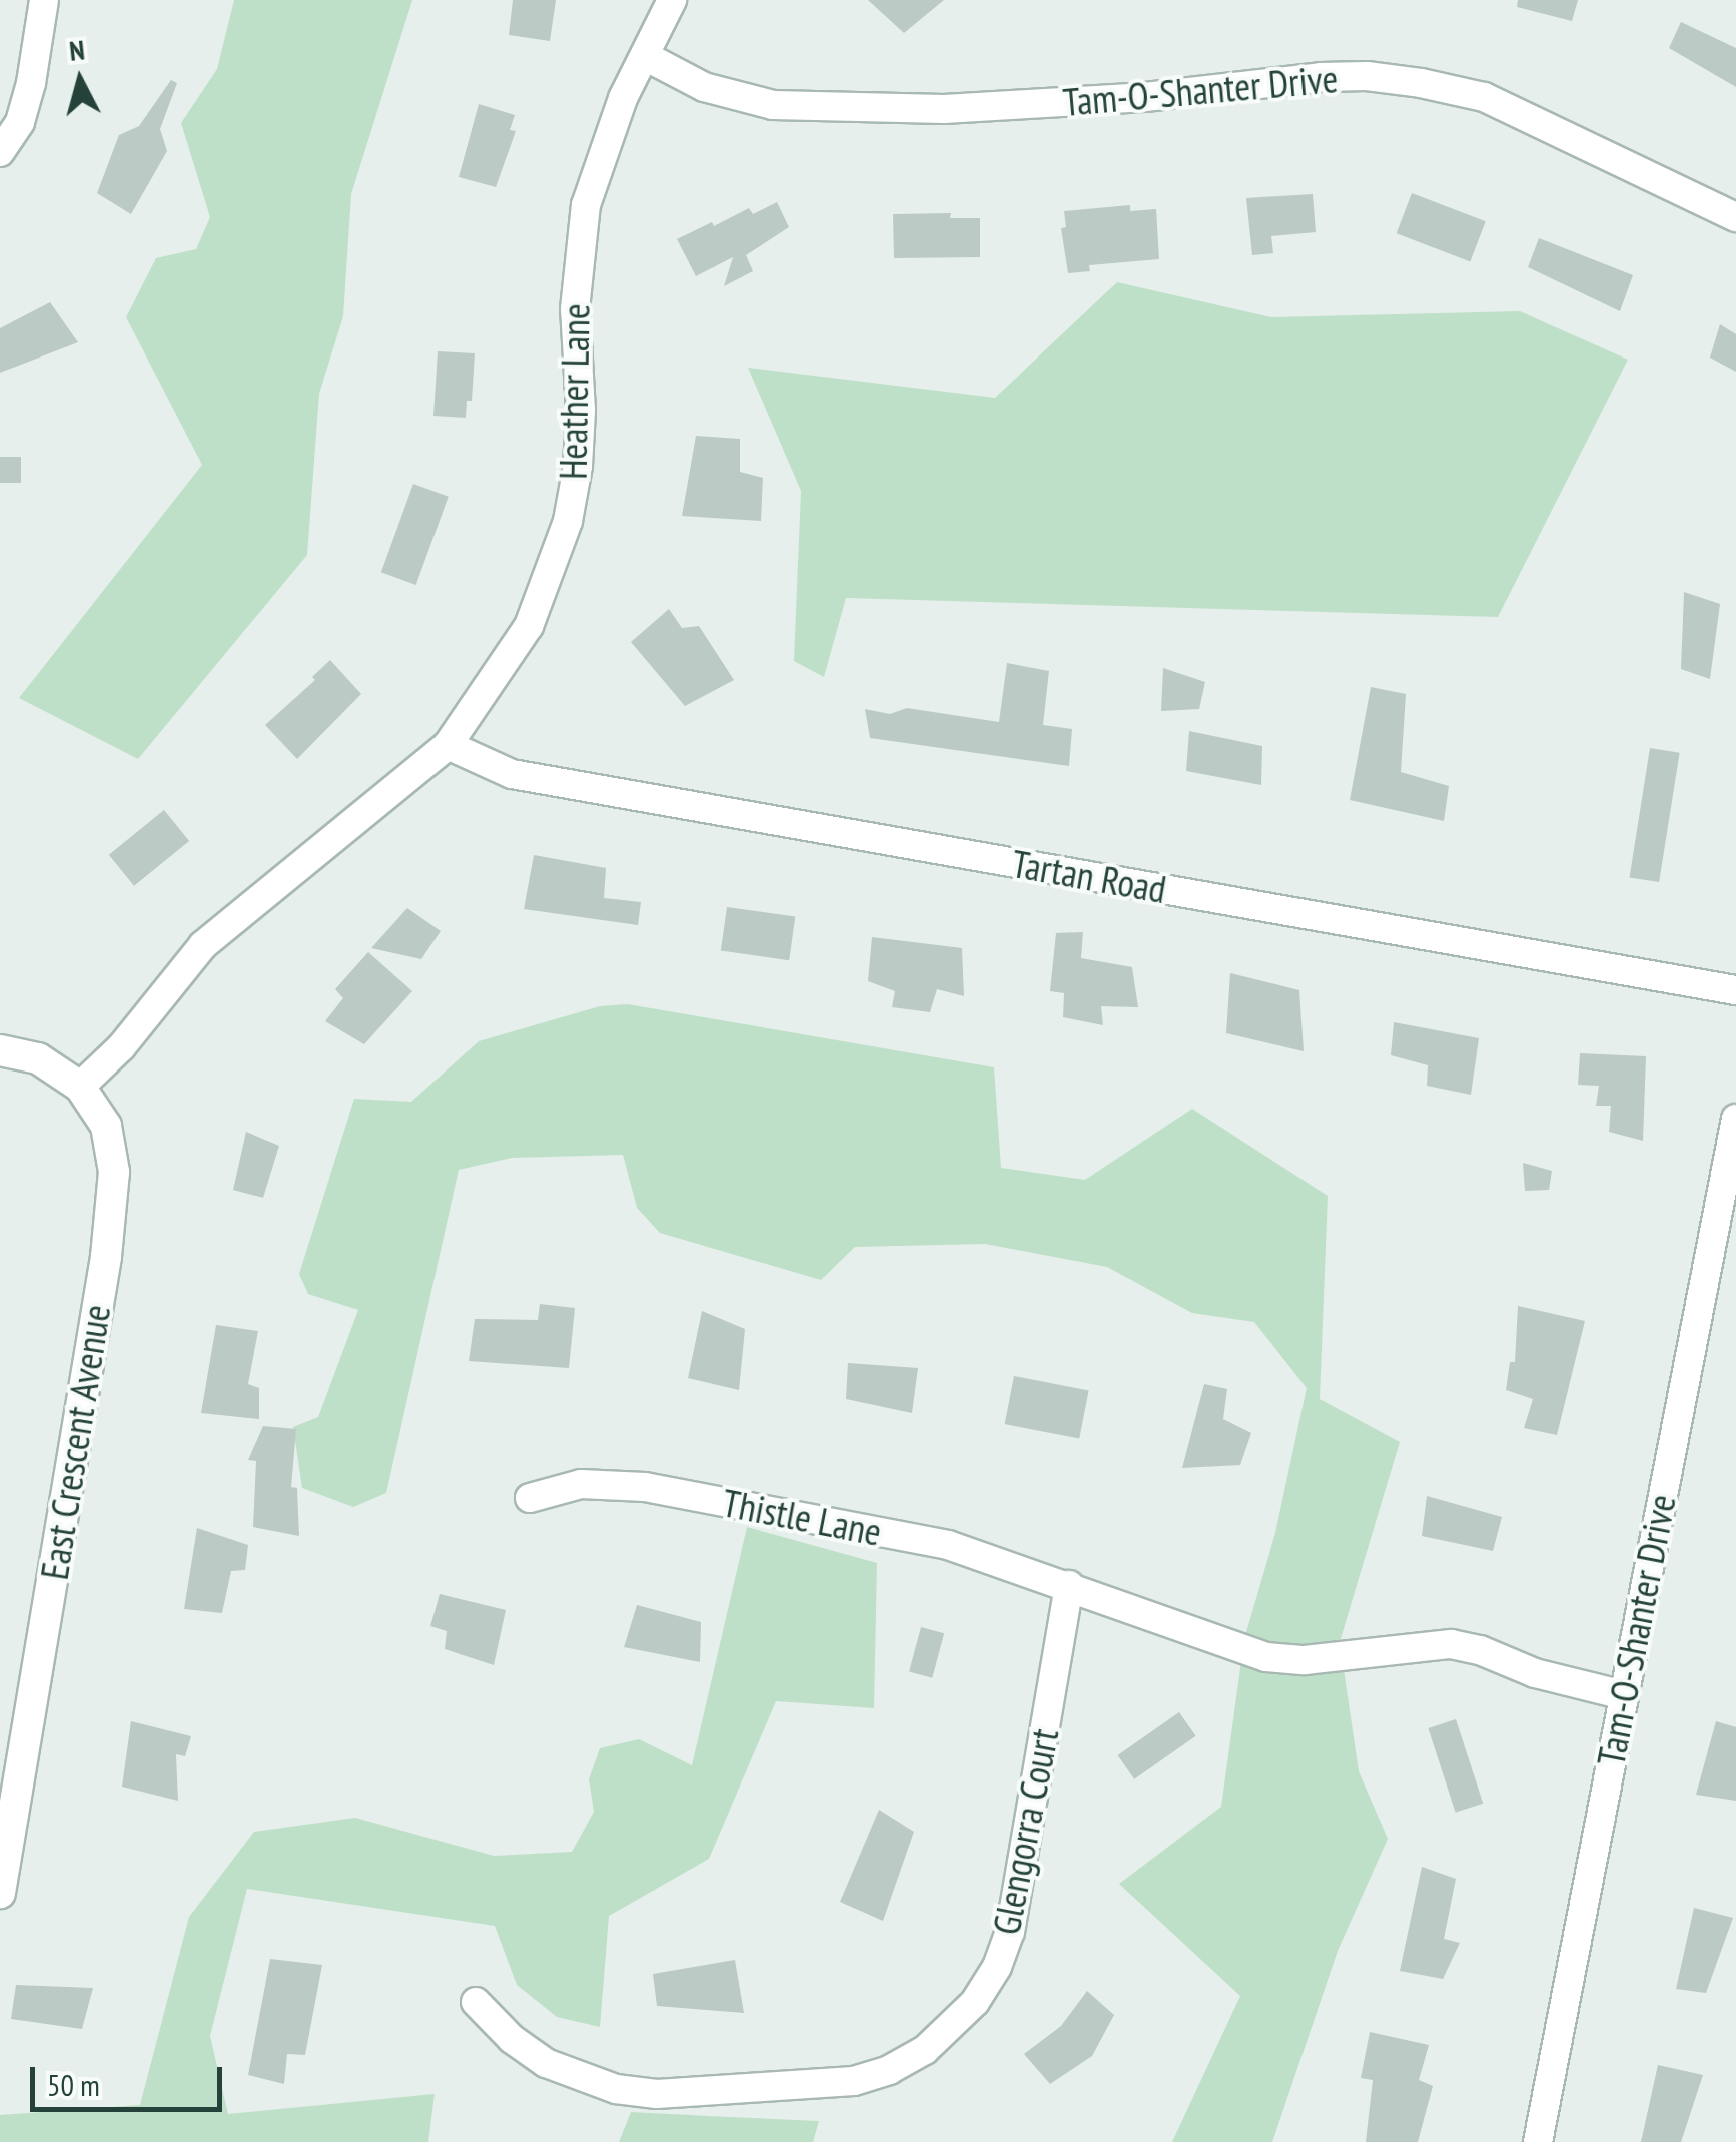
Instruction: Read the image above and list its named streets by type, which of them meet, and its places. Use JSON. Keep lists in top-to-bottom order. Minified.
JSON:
{"streets":{"street":["Tam-O-Shanter Drive","Heather Lane","Tartan Road","East Crescent Avenue","Thistle Lane","Glengorra Court"]},"crossings":[["Tam-O-Shanter Drive","Heather Lane"],["Heather Lane","Tartan Road"],["Heather Lane","East Crescent Avenue"],["Thistle Lane","Glengorra Court"]],"scale_bar":"50 m","north":"top"}
